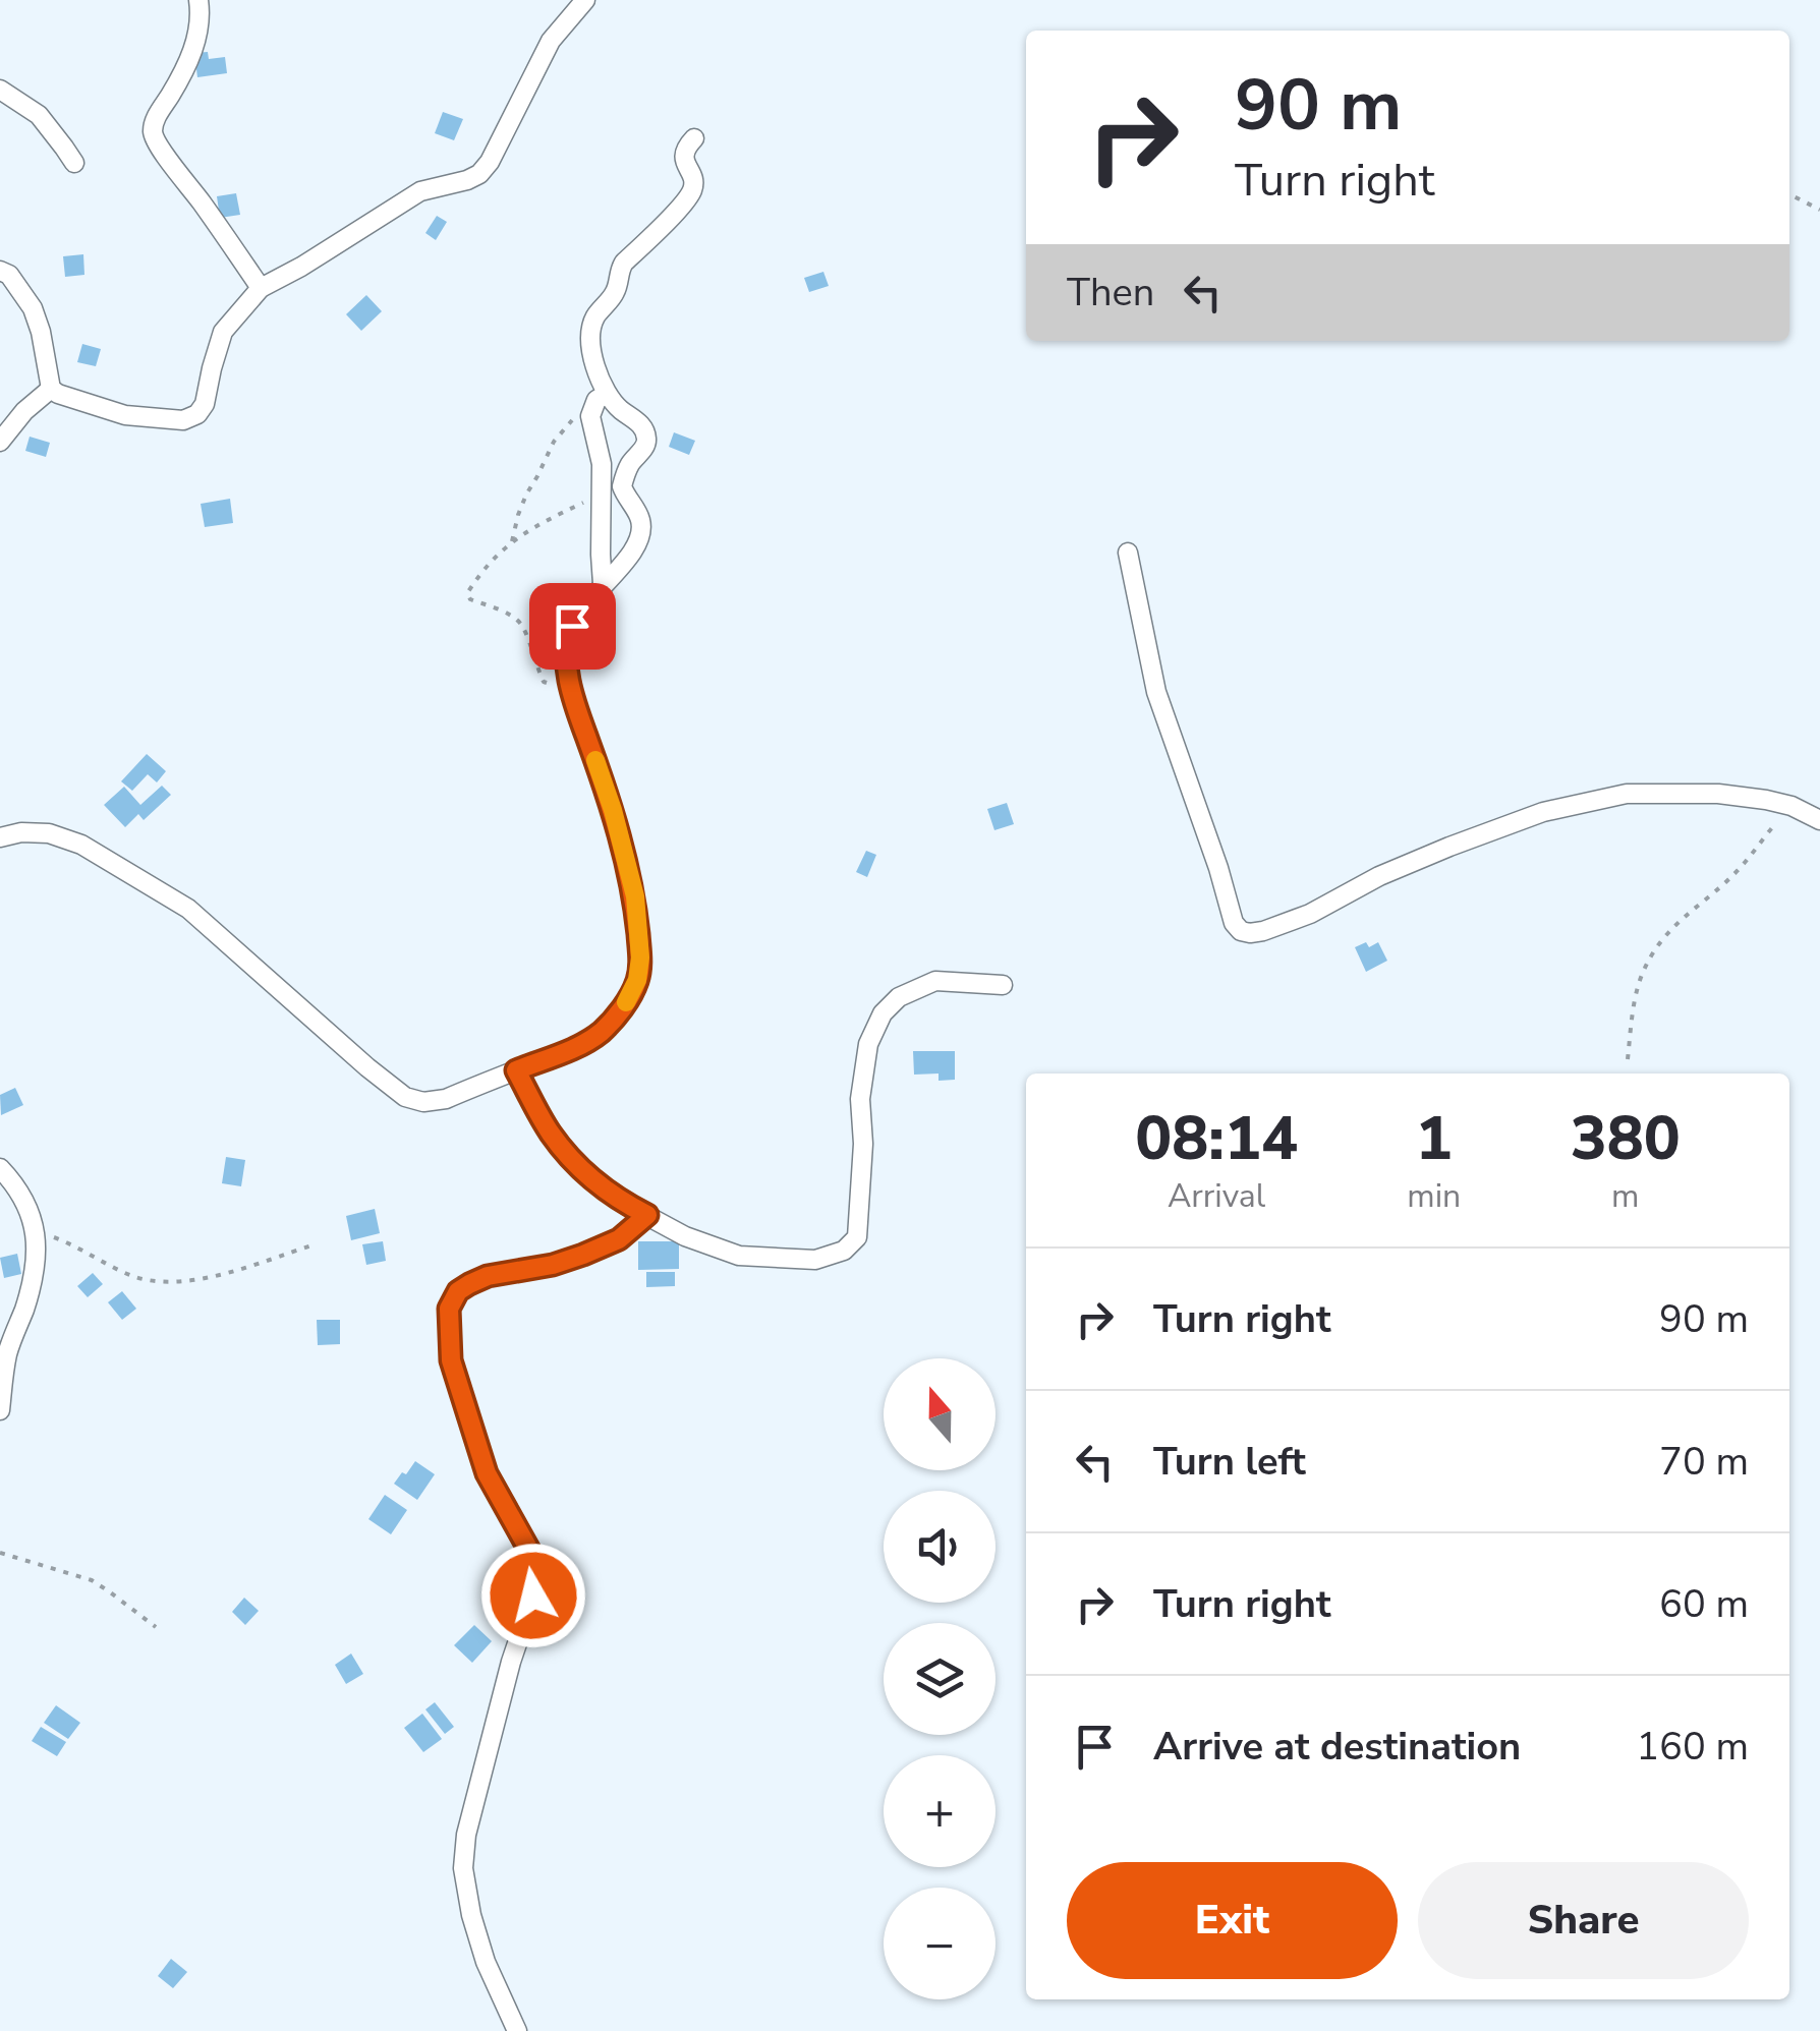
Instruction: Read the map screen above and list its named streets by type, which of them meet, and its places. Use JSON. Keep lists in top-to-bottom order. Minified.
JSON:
{"north":"top","page":{"turn":["90 m","Turn right"],"then":"Then","eta":["08:14","Arrival","1","min","380","m"],"list":[{"name":"Turn right","value":"90 m"},{"name":"Turn left","value":"70 m"},{"name":"Turn right","value":"60 m"},{"name":"Arrive at destination","value":"160 m"}],"map_buttons":["+","−"],"buttons":["Exit","Share"]}}
